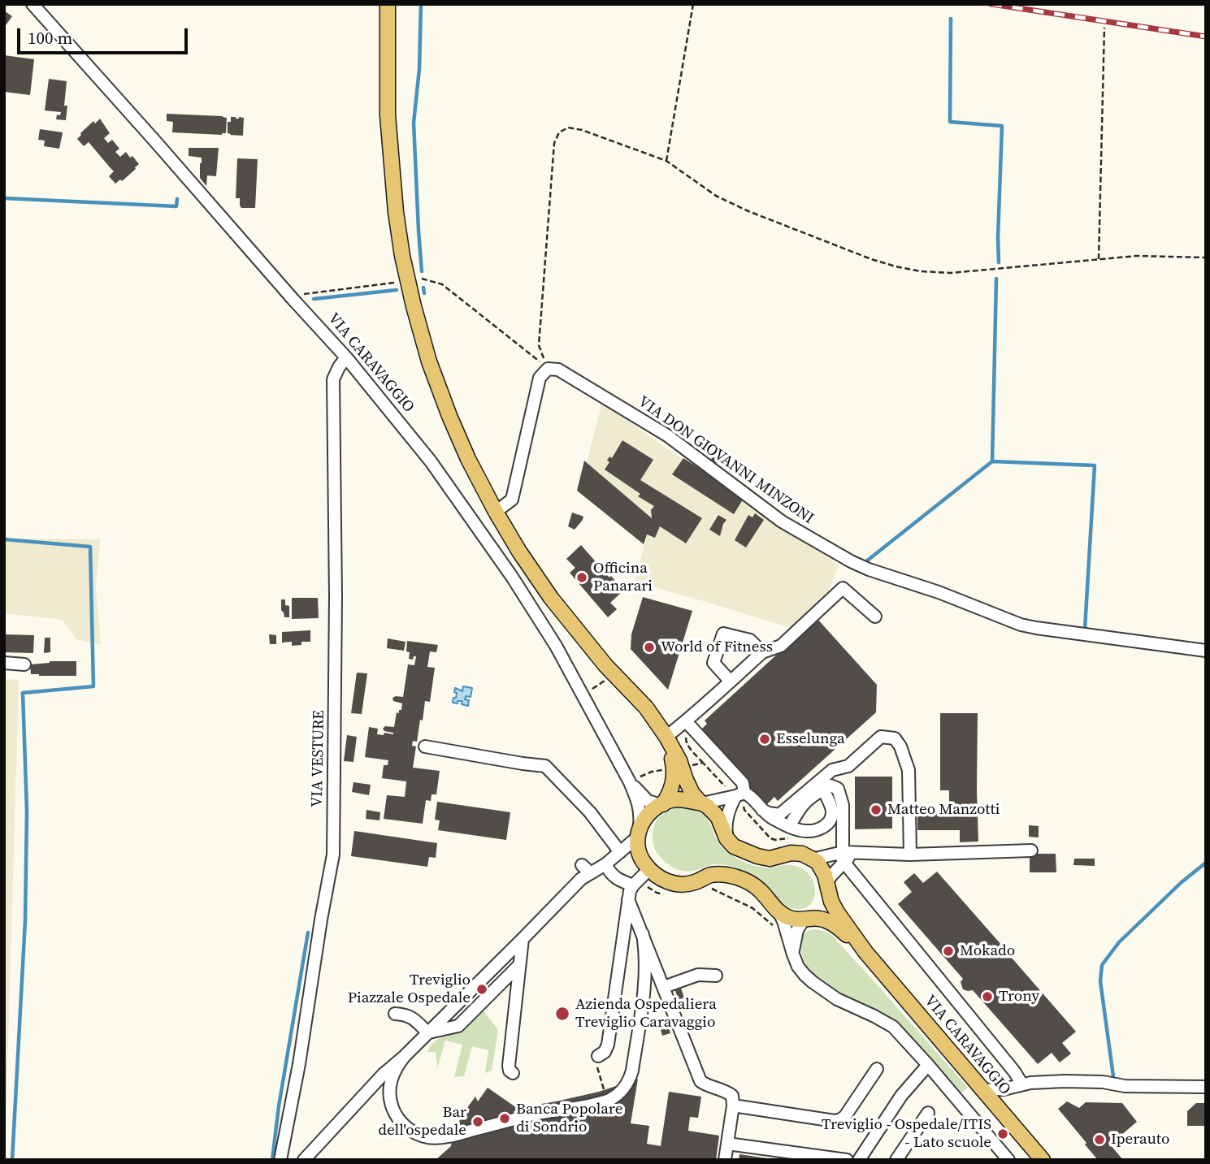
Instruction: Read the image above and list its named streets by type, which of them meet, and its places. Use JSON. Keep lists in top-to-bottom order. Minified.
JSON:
{"streets":{"main road":["VIA CARAVAGGIO"],"street":["VIA DON GIOVANNI MINZONI","VIA VESTURE"]},"crossings":[["VIA CARAVAGGIO","VIA VESTURE"]],"places":["Officina Panarari","World of Fitness","Esselunga","Matteo Manzotti","Mokado","Treviglio Piazzale Ospedale","Trony","Azienda Ospedaliera Treviglio Caravaggio","Banca Popolare di Sondrio","Bar dell'ospedale","Treviglio - Ospedale/ITIS - Lato scuole","Iperauto"],"scale_bar":"100 m"}
